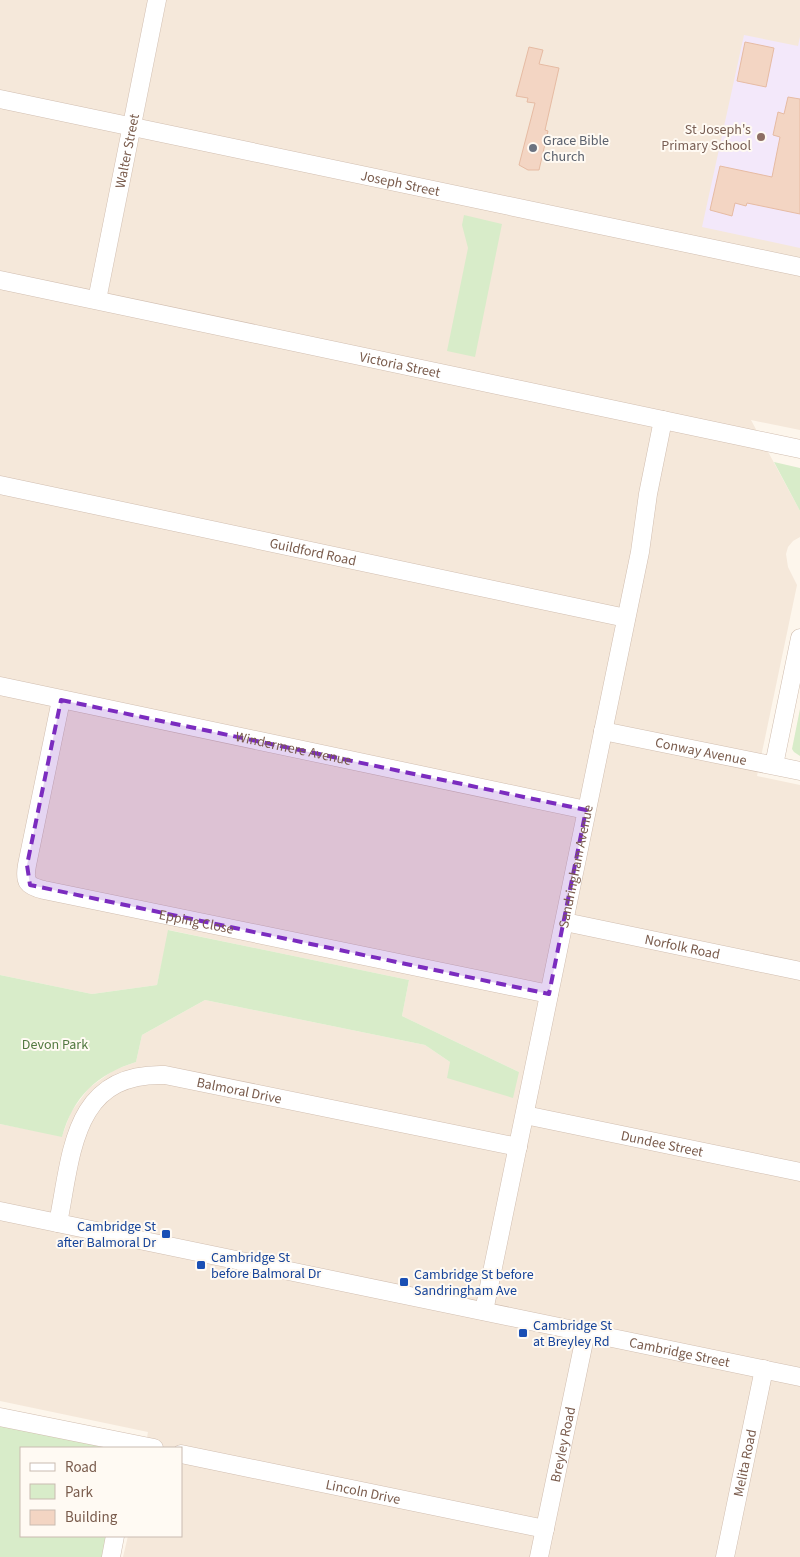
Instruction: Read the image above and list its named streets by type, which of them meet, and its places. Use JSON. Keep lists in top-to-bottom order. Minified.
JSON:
{"streets":{"street":["Walter Street","Joseph Street","Victoria Street","Guildford Road","Windermere Avenue","Conway Avenue","Sandringham Avenue","Epping Close","Norfolk Road","Balmoral Drive","Dundee Street","Cambridge Street","Breyley Road","Melita Road","Lincoln Drive"]},"crossings":[["Walter Street","Joseph Street"],["Walter Street","Victoria Street"],["Victoria Street","Sandringham Avenue"],["Guildford Road","Sandringham Avenue"],["Windermere Avenue","Sandringham Avenue"],["Windermere Avenue","Epping Close"],["Conway Avenue","Sandringham Avenue"],["Sandringham Avenue","Epping Close"],["Sandringham Avenue","Norfolk Road"],["Sandringham Avenue","Balmoral Drive"],["Sandringham Avenue","Dundee Street"],["Sandringham Avenue","Cambridge Street"],["Balmoral Drive","Cambridge Street"],["Cambridge Street","Breyley Road"],["Cambridge Street","Melita Road"],["Breyley Road","Lincoln Drive"]],"parks":["Devon Park"],"places":{"other":["St Joseph's Primary School","Grace Bible Church"],"transit":["Cambridge St after Balmoral Dr","Cambridge St before Balmoral Dr","Cambridge St before Sandringham Ave","Cambridge St at Breyley Rd"]},"legend":["Road","Park","Building"]}
